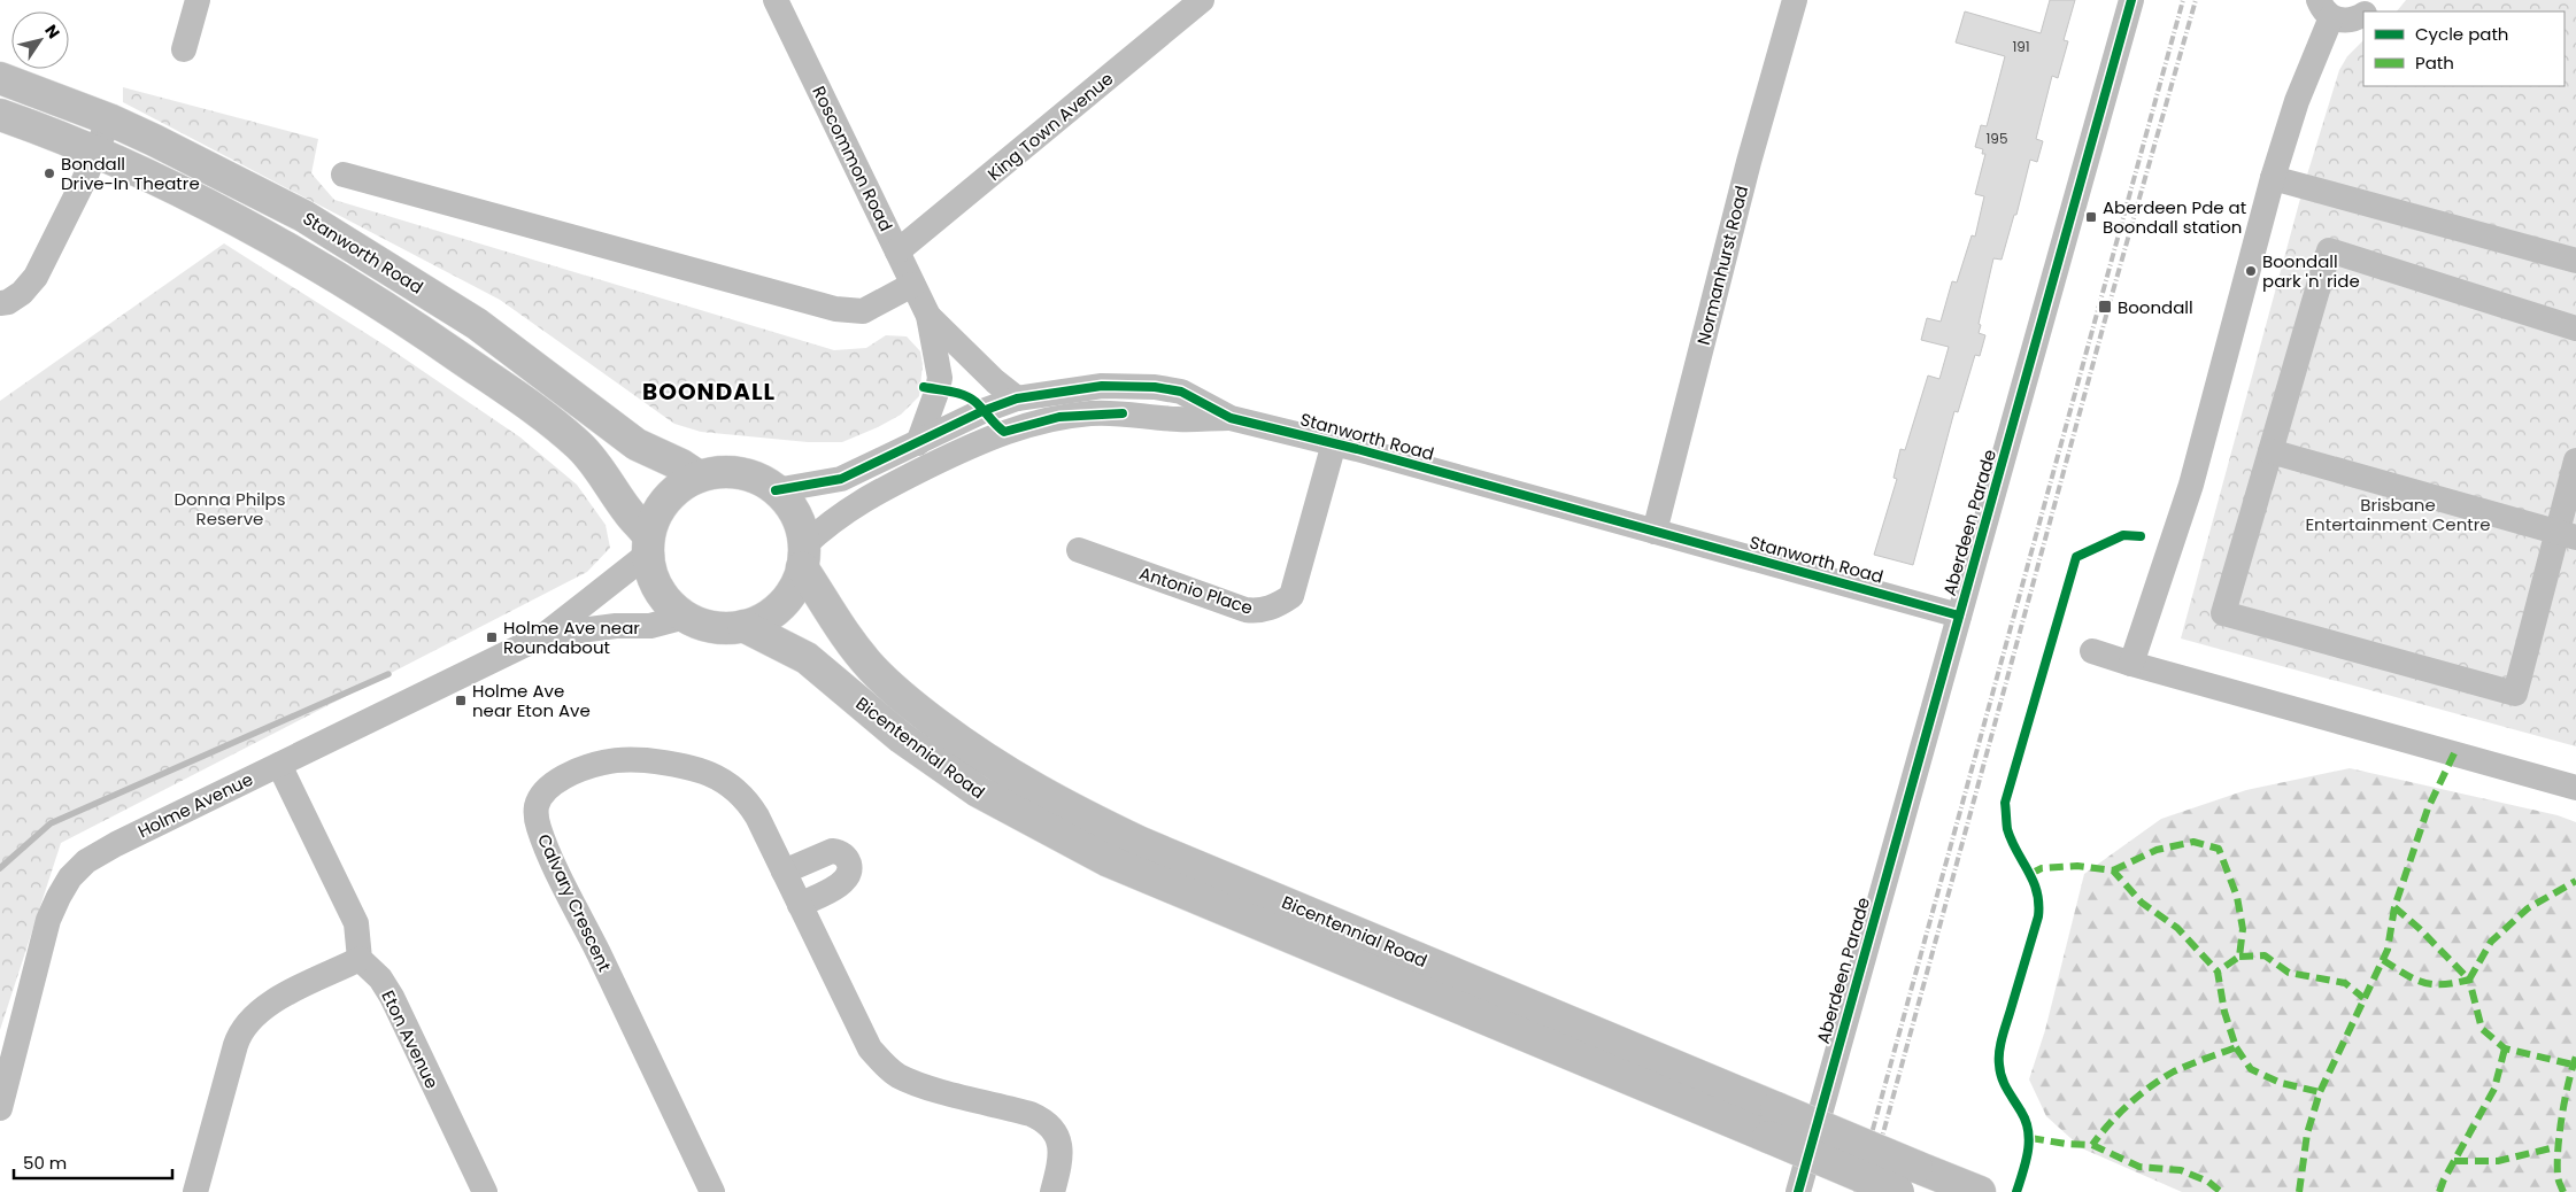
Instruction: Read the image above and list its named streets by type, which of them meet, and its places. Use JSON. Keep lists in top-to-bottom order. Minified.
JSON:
{"streets":{"main road":["Stanworth Road","Bicentennial Road"],"street":["King Town Avenue","Roscommon Road","Normanhurst Road","Aberdeen Parade","Antonio Place","Holme Avenue","Calvary Crescent","Eton Avenue"]},"crossings":[["King Town Avenue","Roscommon Road"],["Roscommon Road","Stanworth Road"],["Stanworth Road","Normanhurst Road"],["Stanworth Road","Aberdeen Parade"],["Stanworth Road","Antonio Place"],["Stanworth Road","Bicentennial Road"],["Stanworth Road","Holme Avenue"],["Bicentennial Road","Holme Avenue"]],"districts":["BOONDALL"],"parks":["Donna Philps Reserve","Brisbane Entertainment Centre"],"places":{"other":["Bondall Drive-In Theatre","Boondall park 'n' ride"],"transit":["Aberdeen Pde at Boondall station","Boondall","Holme Ave near Roundabout","Holme Ave near Eton Ave"]},"house_numbers":["191","195"],"legend":["Cycle path","Path"],"scale_bar":"50 m","north":"top right"}
